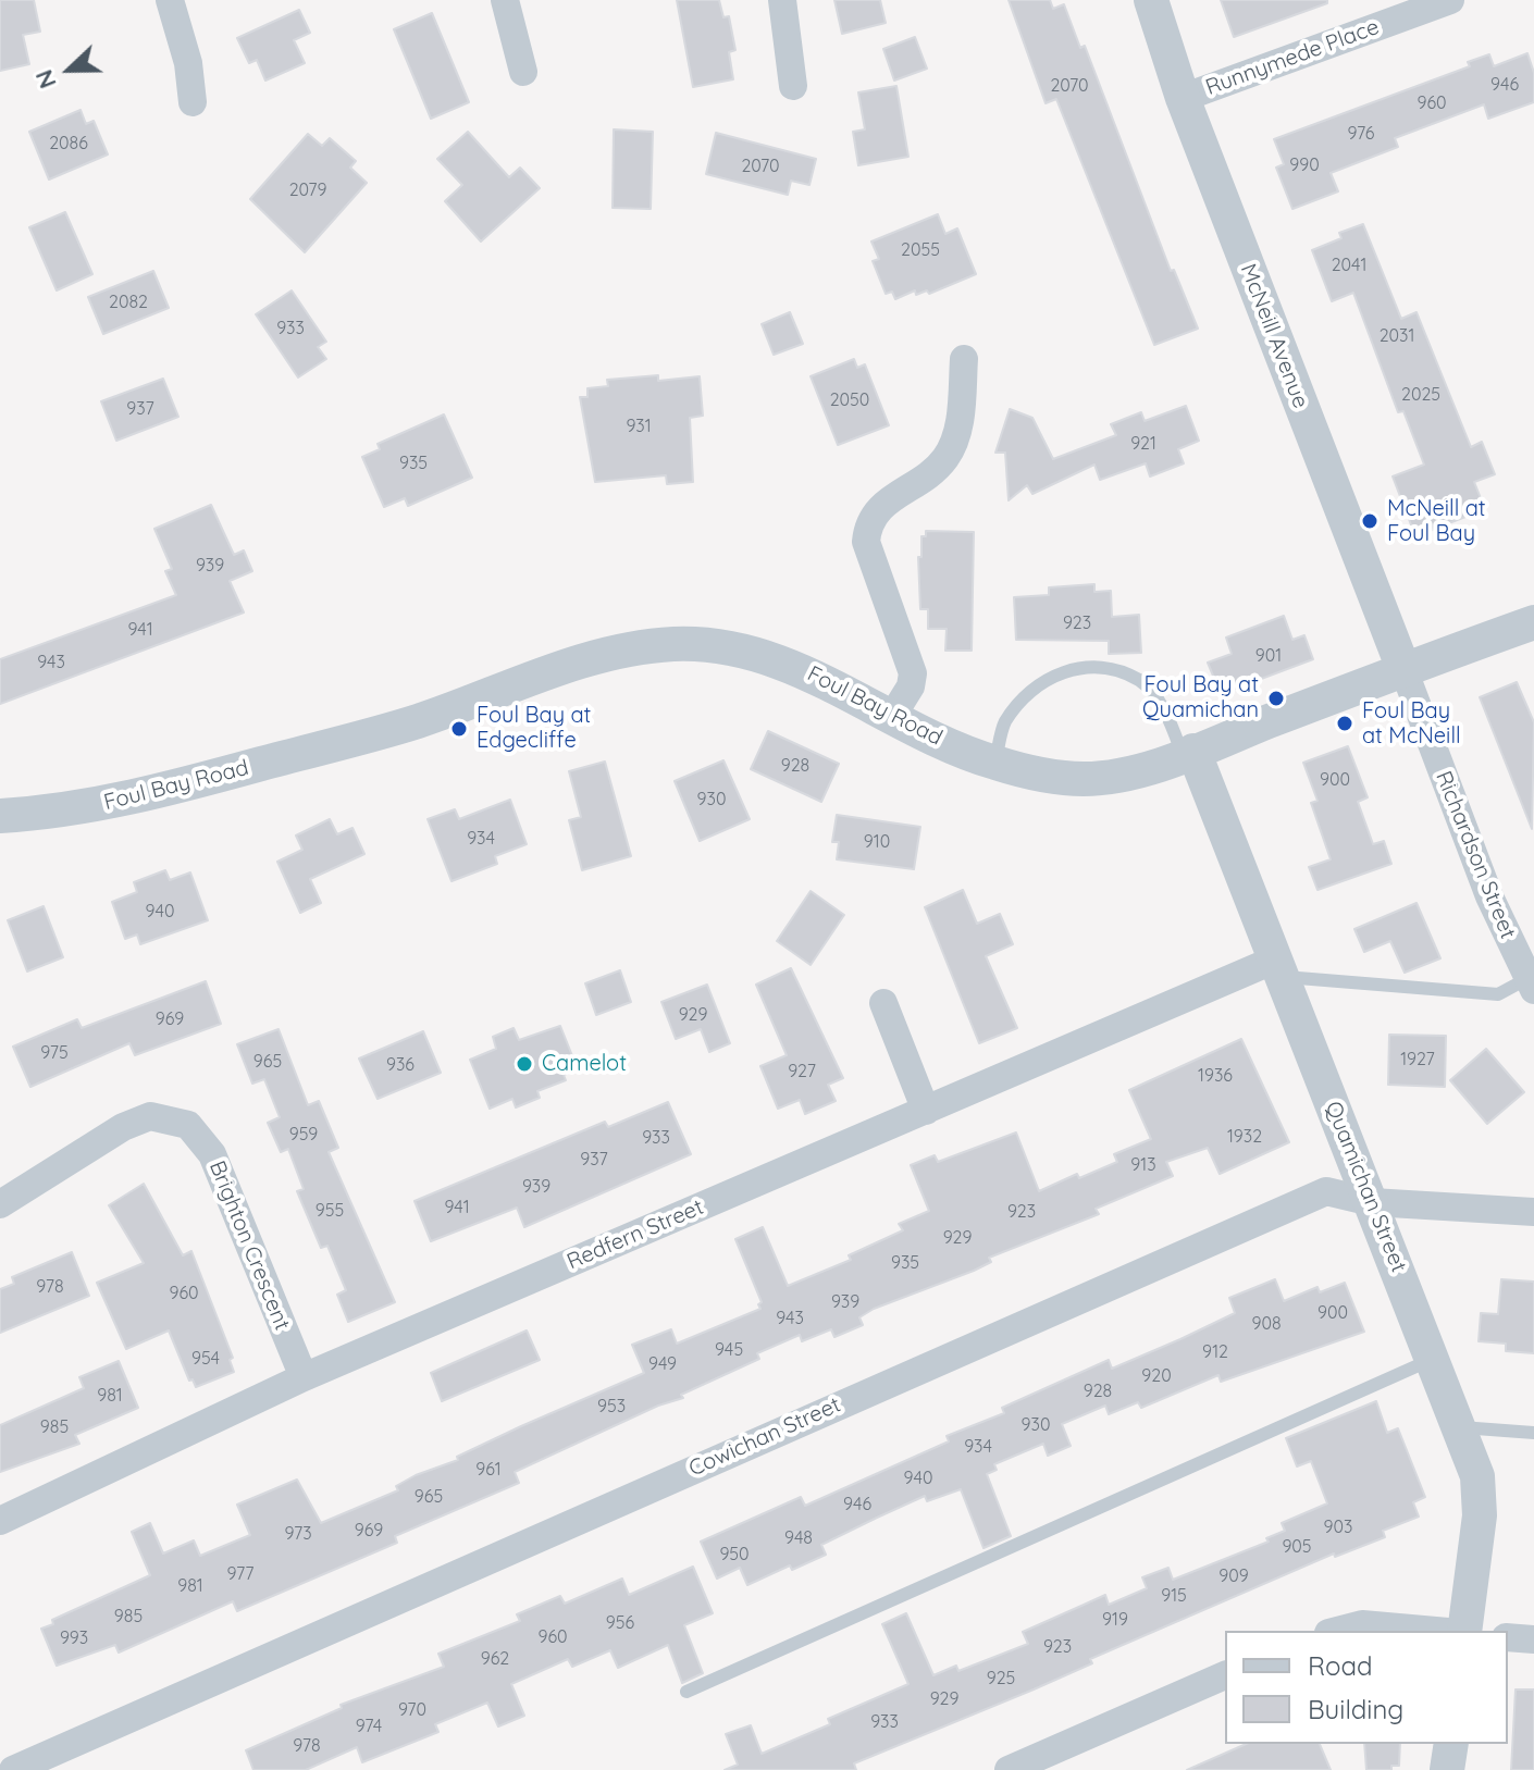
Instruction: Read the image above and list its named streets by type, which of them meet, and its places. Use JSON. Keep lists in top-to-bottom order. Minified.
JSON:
{"streets":{"street":["Runnymede Place","McNeill Avenue","Foul Bay Road","Richardson Street","Quamichan Street","Redfern Street","Brighton Crescent","Cowichan Street"]},"crossings":[["Runnymede Place","McNeill Avenue"],["McNeill Avenue","Foul Bay Road"],["McNeill Avenue","Richardson Street"],["Foul Bay Road","Richardson Street"],["Foul Bay Road","Quamichan Street"],["Quamichan Street","Redfern Street"],["Quamichan Street","Cowichan Street"],["Redfern Street","Brighton Crescent"]],"places":["McNeill at Foul Bay","Foul Bay at Quamichan","Foul Bay at McNeill","Foul Bay at Edgecliffe","Camelot"],"house_numbers":["946","2070","960","976","2086","990","2070","2079","2055","2041","2082","933","2031","2025","2050","937","931","921","935","939","923","941","901","943","928","900","930","934","910","940","929","969","975","1927","965","936","927","1936","959","1932","933","937","913","939","941","955","923","929","935","978","960","939","900","943","908","945","912","954","949","920","928","981","953","930","985","934","961","940","965","946","903","969","973","948","905","950","977","909","981","915","985","919","956","960","993","923","962","925","929","970","933","974","978"],"legend":["Road","Building"],"north":"left"}
